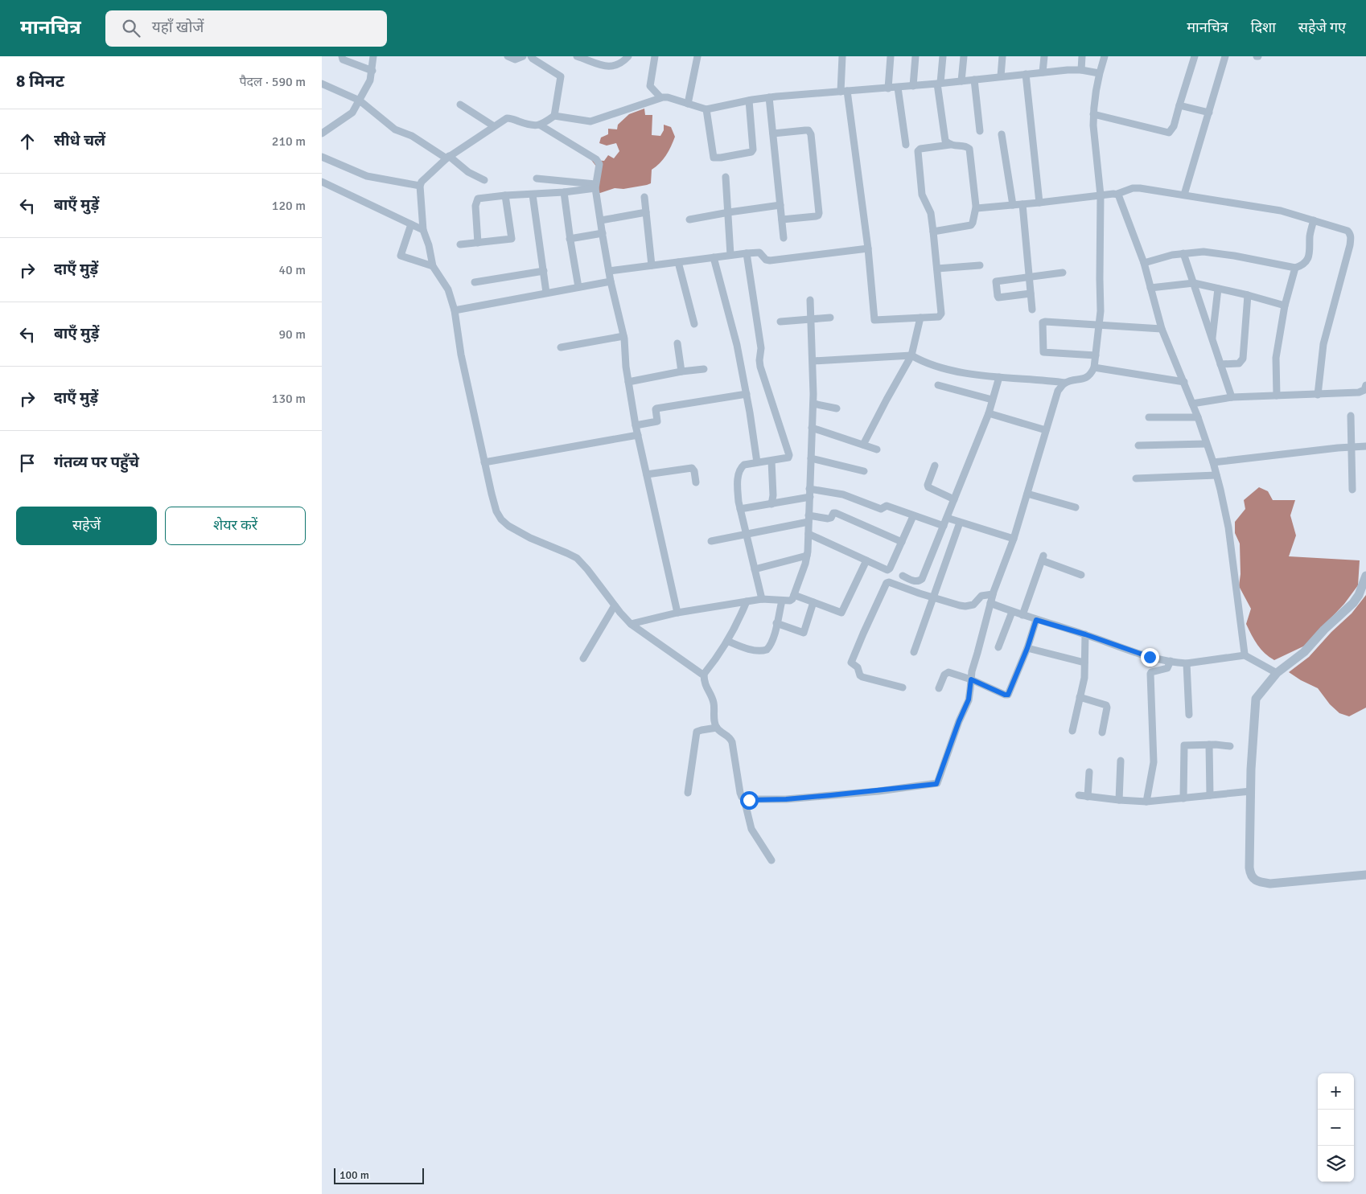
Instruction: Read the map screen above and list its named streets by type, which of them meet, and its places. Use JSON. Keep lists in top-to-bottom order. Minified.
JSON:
{"scale_bar":"100 m","page":{"header":"मानचित्र","search":"यहाँ खोजें","nav":["मानचित्र","दिशा","सहेजे गए"],"heading":["8 मिनट","पैदल · 590 m"],"list":[["सीधे चलें","210 m"],["बाएँ मुड़ें","120 m"],["दाएँ मुड़ें","40 m"],["बाएँ मुड़ें","90 m"],["दाएँ मुड़ें","130 m"],"गंतव्य पर पहुँचे"],"buttons":["सहेजें","शेयर करें"],"map_buttons":["+","−"],"scale":"100 m"}}
